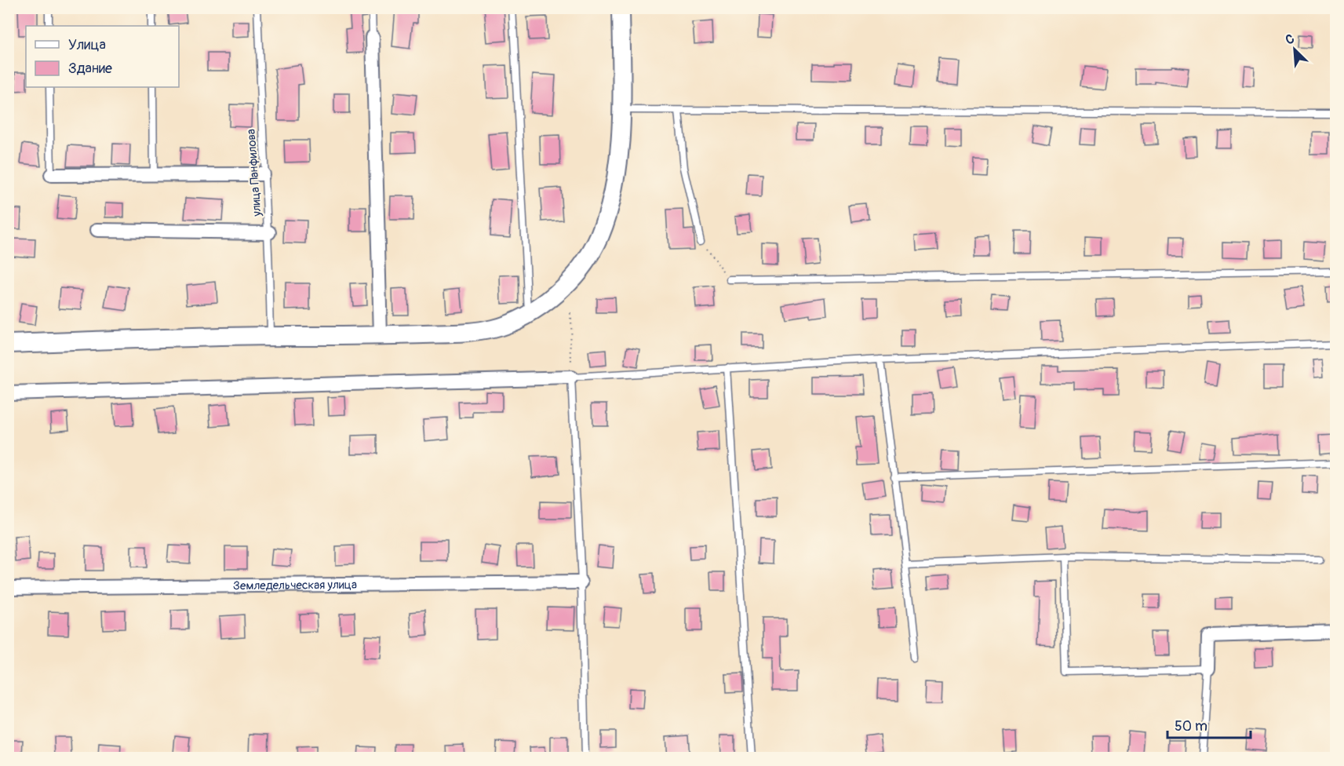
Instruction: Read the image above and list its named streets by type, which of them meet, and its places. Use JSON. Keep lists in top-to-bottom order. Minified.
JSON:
{"streets":{"street":["Земледельческая улица"],"lane":["улица Панфилова"]},"legend":["Улица","Здание"],"scale_bar":"50 m","north":"top left"}
